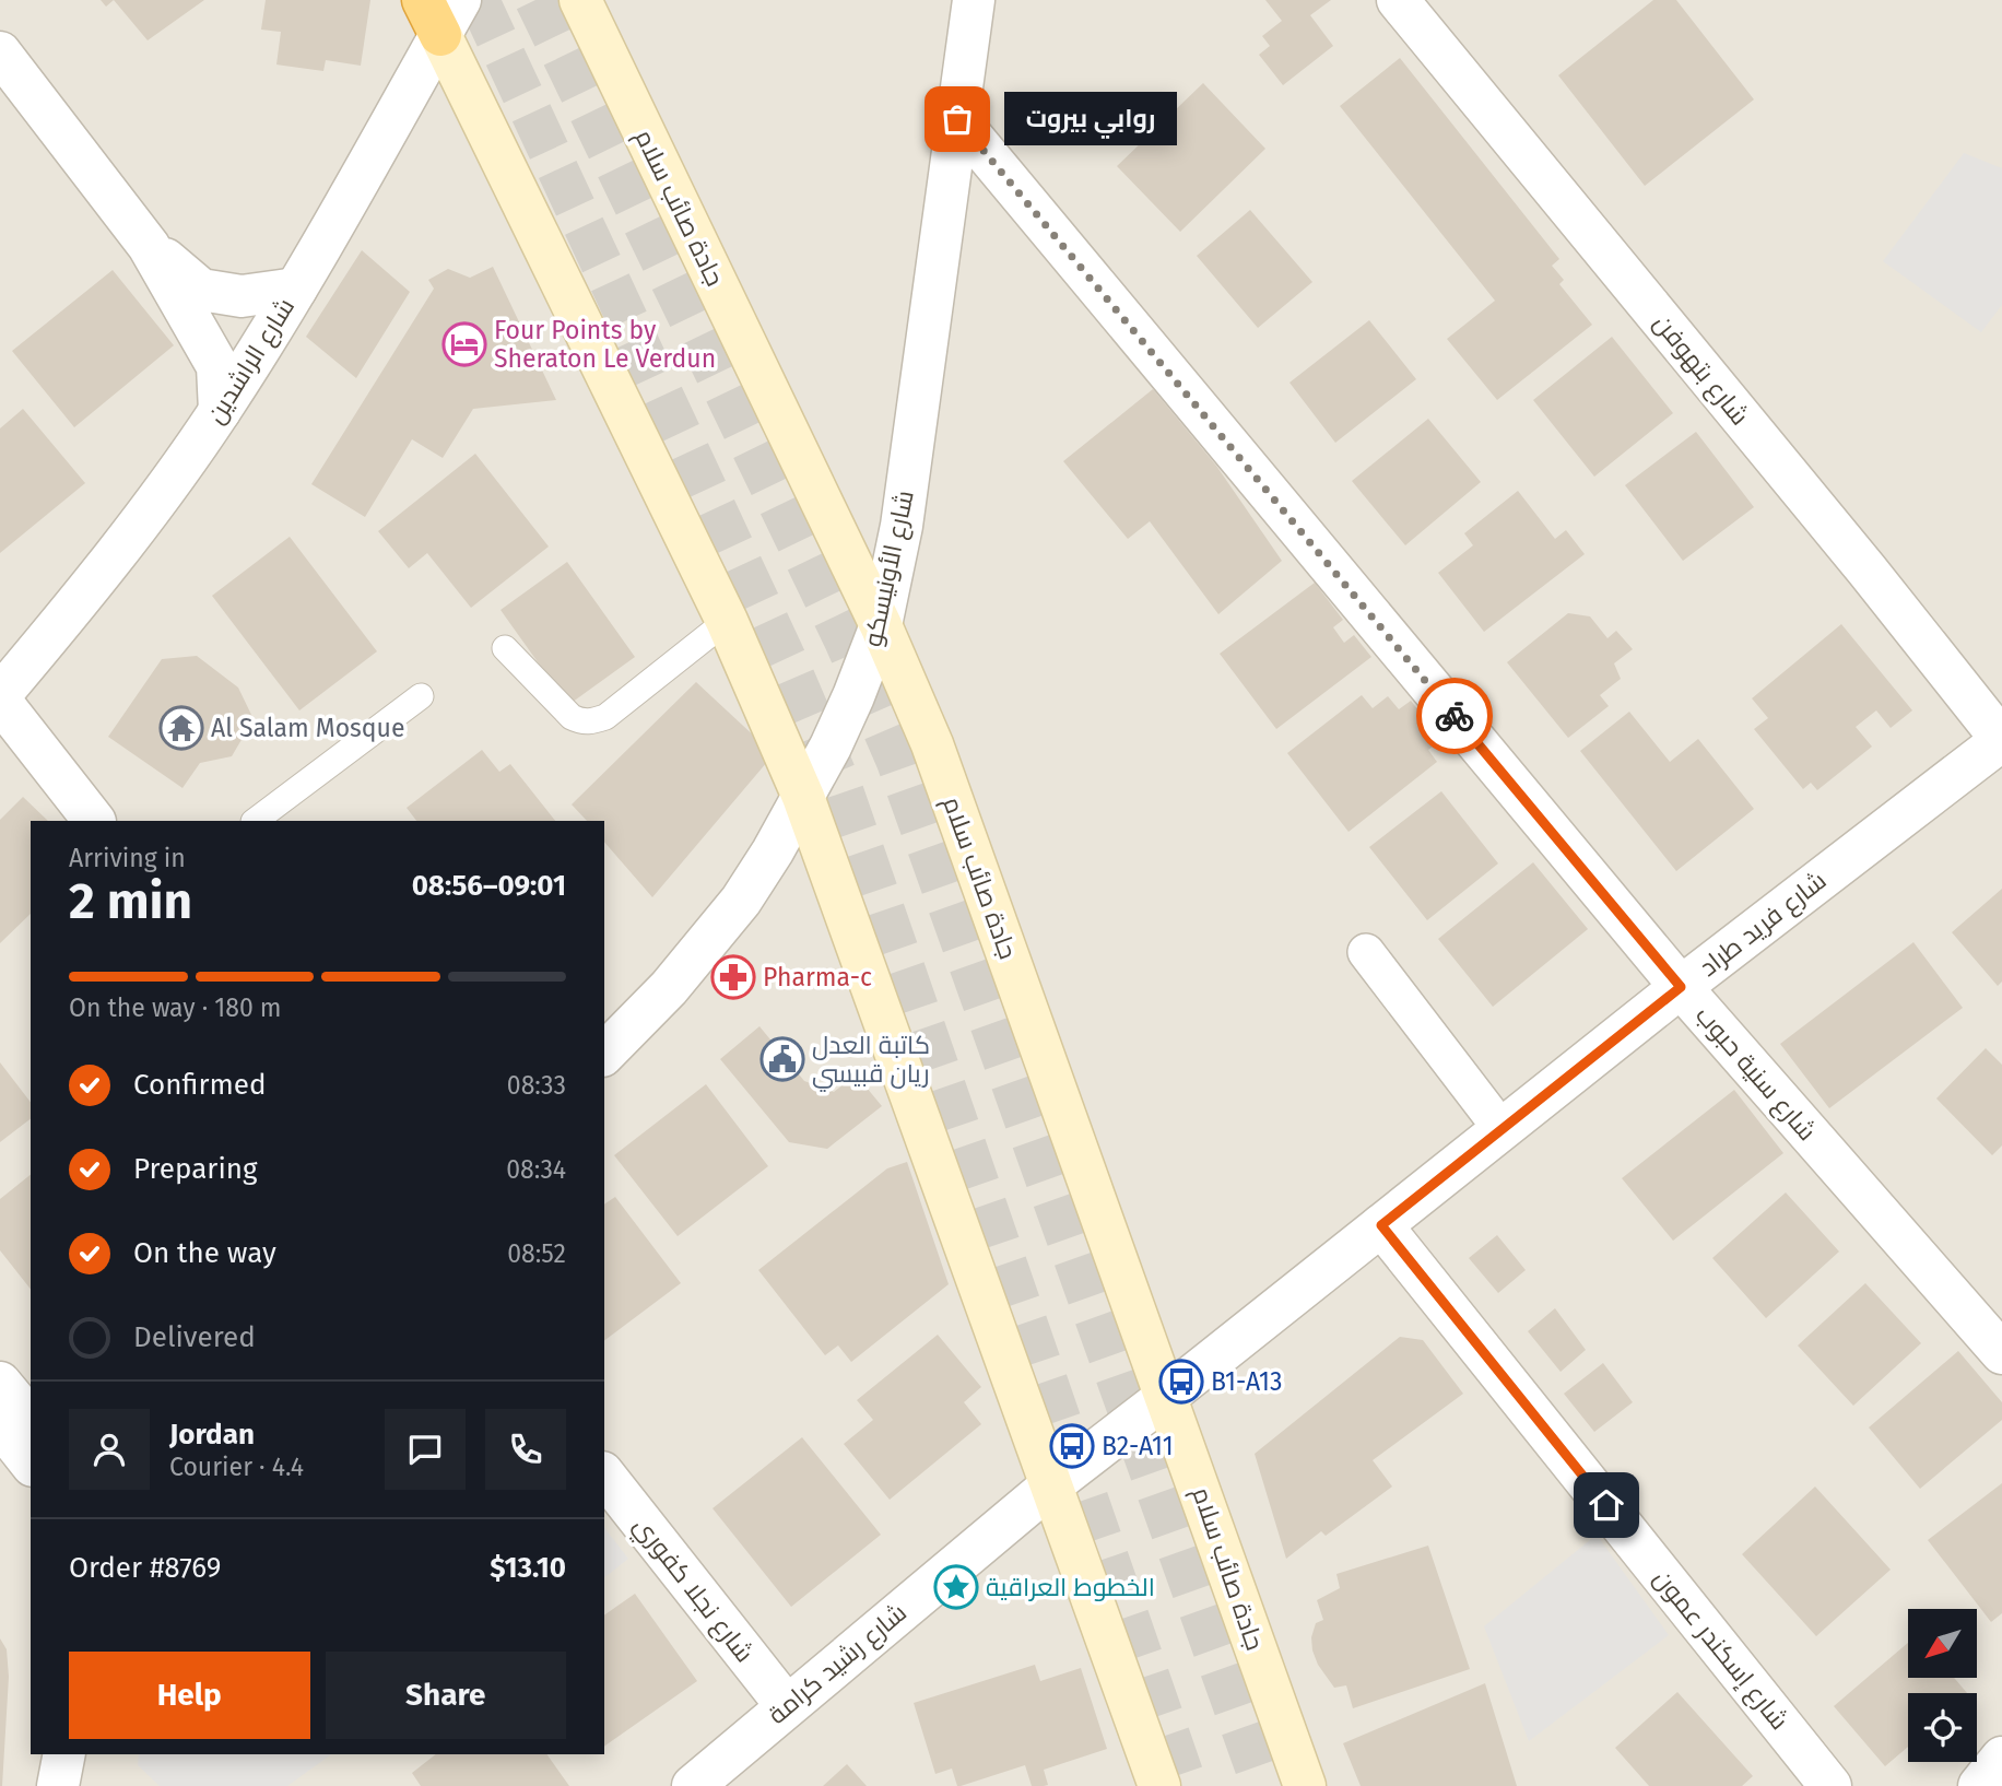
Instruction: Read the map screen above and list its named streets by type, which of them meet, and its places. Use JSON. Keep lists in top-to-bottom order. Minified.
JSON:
{"streets":{"main road":["جادة صائب سلام"],"street":["شارع الراشدين","شارع بتهوفن","شارع الأونيسكو","شارع فريد طراد","شارع سنية حبوب","شارع نجلا كفوري","شارع إسكندر عمون","شارع رشيد كرامة"]},"crossings":[["جادة صائب سلام","شارع الأونيسكو"],["جادة صائب سلام","شارع فريد طراد"],["جادة صائب سلام","شارع رشيد كرامة"],["شارع بتهوفن","شارع فريد طراد"],["شارع الأونيسكو","شارع سنية حبوب"],["شارع فريد طراد","شارع سنية حبوب"],["شارع فريد طراد","شارع إسكندر عمون"],["شارع فريد طراد","شارع رشيد كرامة"],["شارع نجلا كفوري","شارع رشيد كرامة"]],"places":{"other":["روابي بيروت"],"hotel":["Four Points by Sheraton Le Verdun"],"temple":["Al Salam Mosque"],"pharmacy":["Pharma-c"],"public building":["كاتبة العدل ريان قبيسي"],"bus stop":["B1-A13","B2-A11"],"place":["الخطوط العراقية"]},"north":"bottom left","page":{"bubble":"روابي بيروت","heading":["2 min","Arriving in","08:56–09:01"],"panel":["Jordan","Courier · 4.4","Order #8769","$13.10"],"bar":"On the way · 180 m","list":[["Confirmed","08:33"],["Preparing","08:34"],["On the way","08:52"],"Delivered"],"buttons":["Help","Share"]}}
